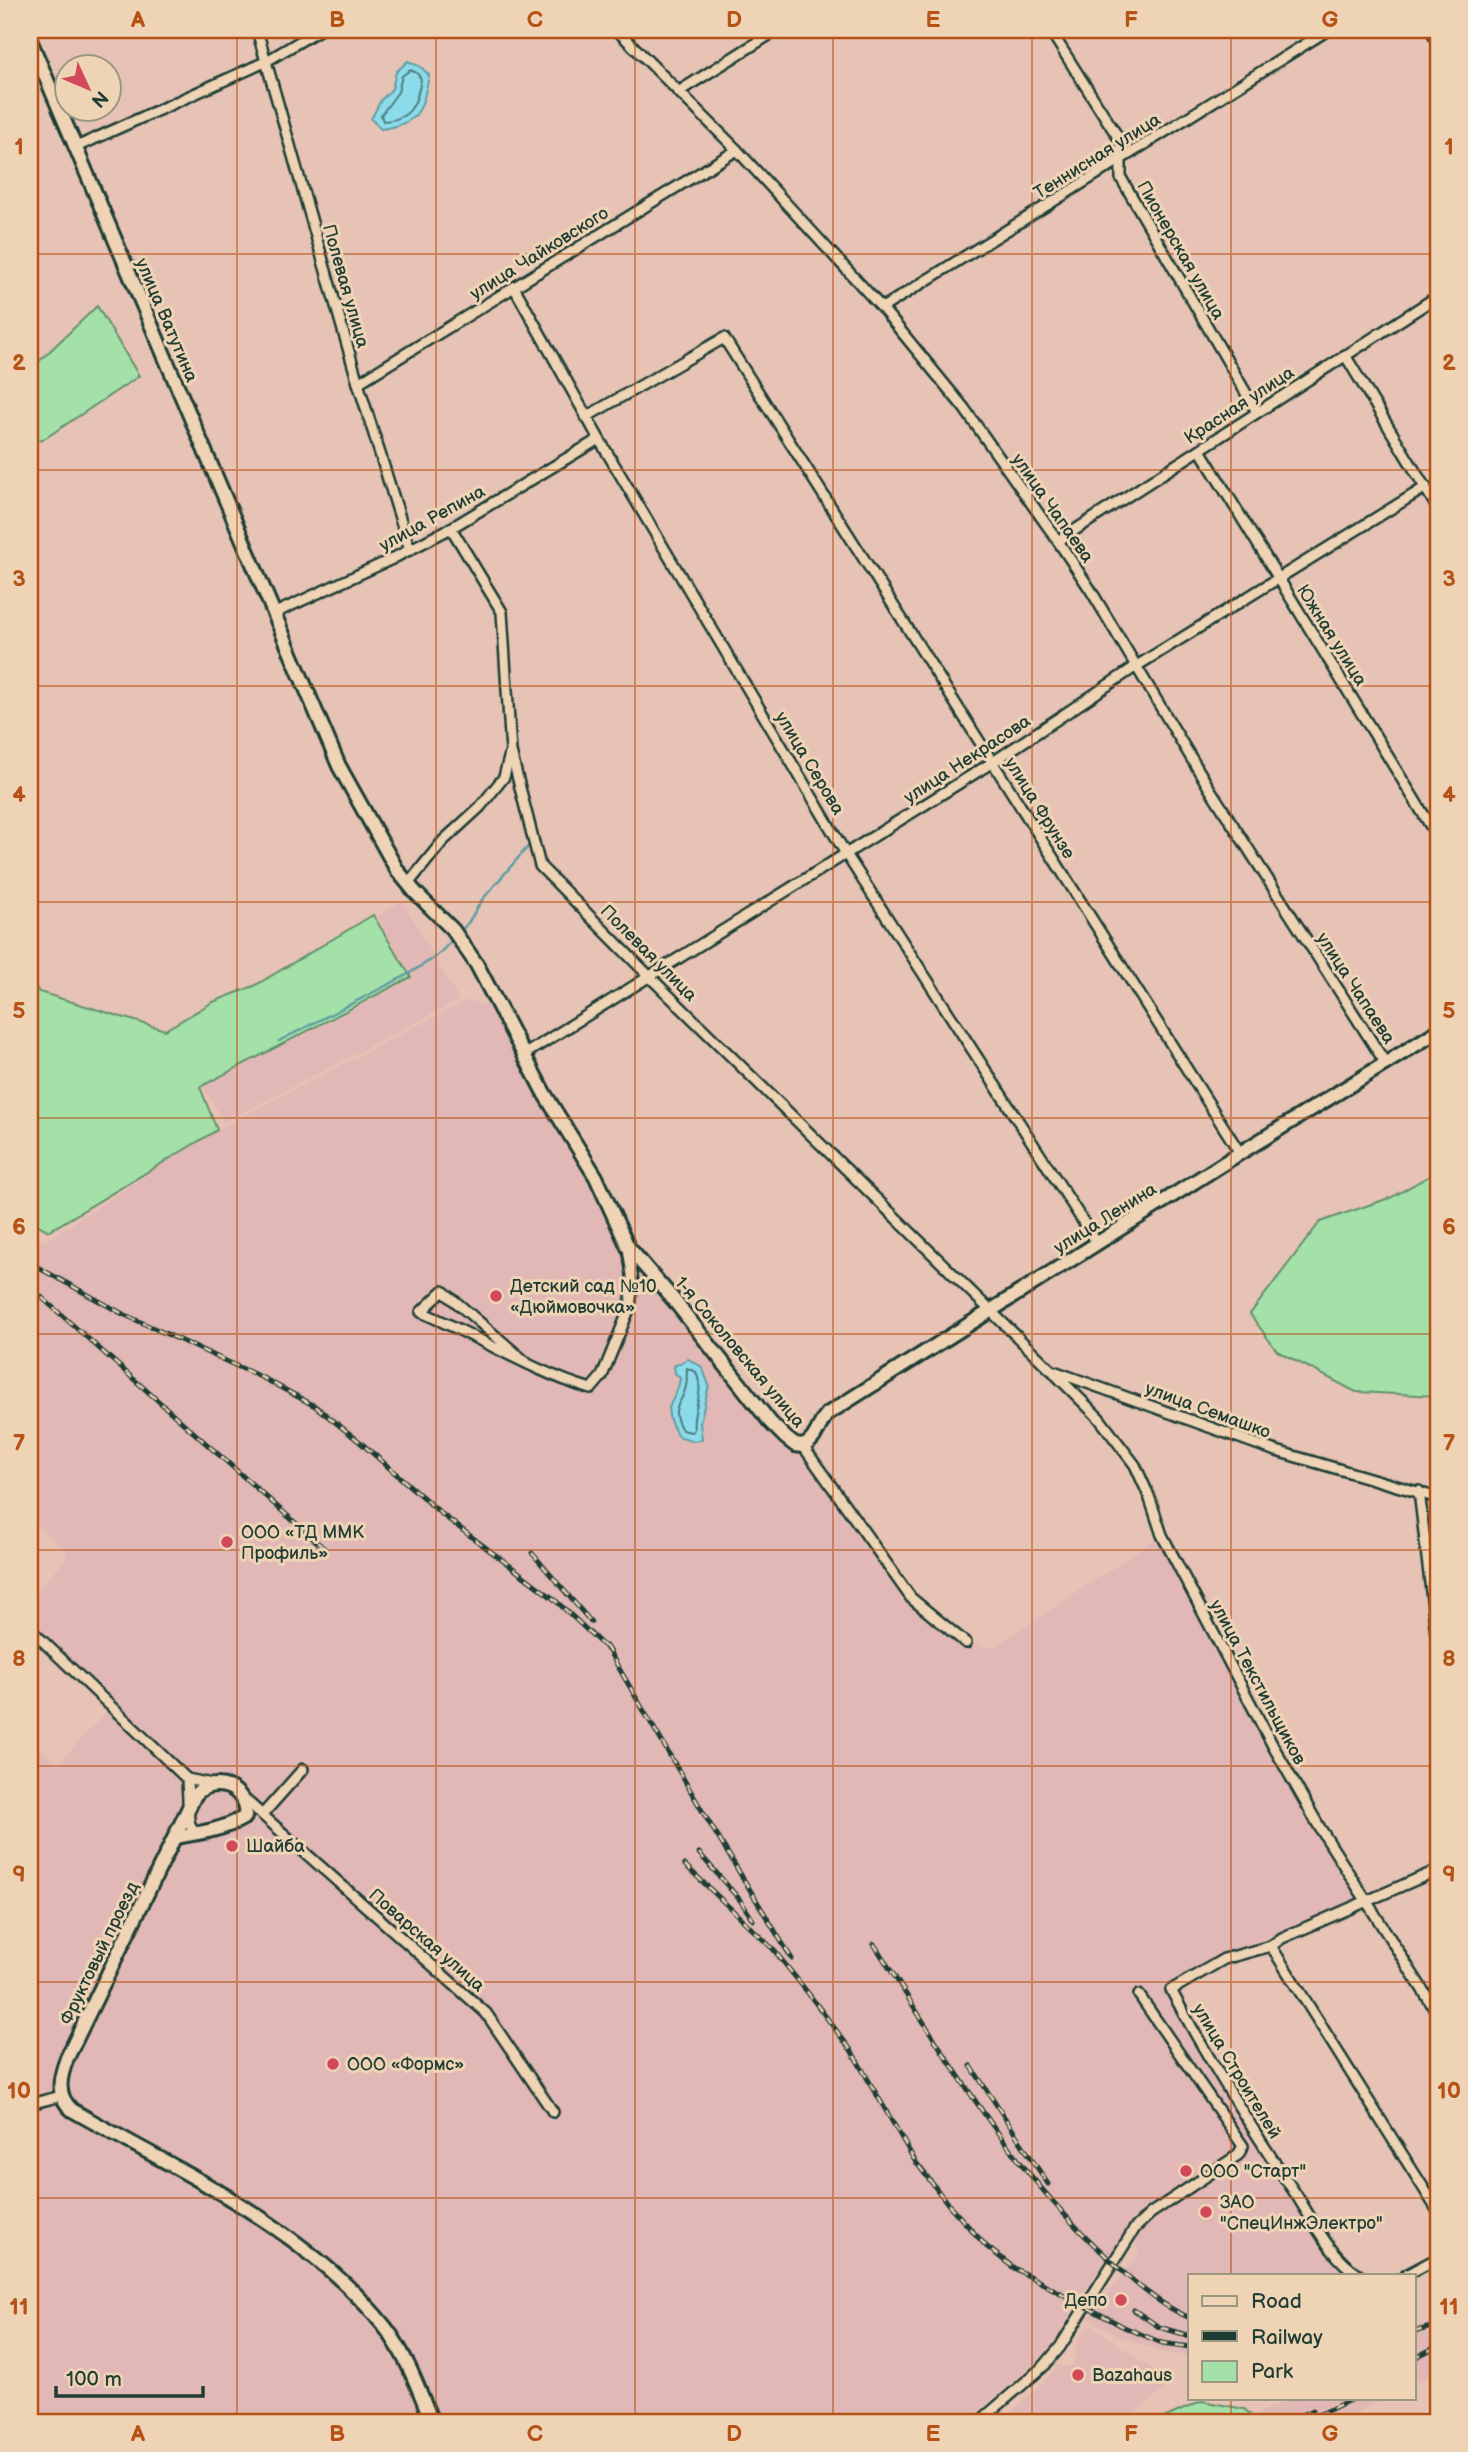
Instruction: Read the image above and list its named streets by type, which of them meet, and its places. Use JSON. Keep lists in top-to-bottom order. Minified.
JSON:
{"streets":{"street":["Теннисная улица","Пионерская улица","улица Чайковского","Полевая улица","улица Ватутина","Красная улица","улица Чапаева","улица Репина","Южная улица","улица Некрасова","улица Серова","улица Фрунзе","улица Ленина","1-я Соколовская улица","улица Семашко","улица Текстильщиков","Поварская улица","Фруктовый проезд","улица Строителей"]},"crossings":[["Теннисная улица","Пионерская улица"],["Теннисная улица","улица Чапаева"],["Пионерская улица","Красная улица"],["улица Чайковского","Полевая улица"],["улица Чайковского","улица Чапаева"],["улица Чайковского","улица Серова"],["Полевая улица","улица Репина"],["Полевая улица","улица Некрасова"],["Полевая улица","улица Ленина"],["Полевая улица","улица Семашко"],["улица Ватутина","улица Репина"],["улица Ватутина","1-я Соколовская улица"],["Красная улица","улица Чапаева"],["Красная улица","Южная улица"],["улица Чапаева","улица Некрасова"],["улица Чапаева","улица Ленина"],["улица Репина","улица Серова"],["Южная улица","улица Некрасова"],["улица Некрасова","улица Серова"],["улица Некрасова","улица Фрунзе"],["улица Некрасова","1-я Соколовская улица"],["улица Серова","улица Фрунзе"],["улица Серова","улица Ленина"],["улица Фрунзе","улица Ленина"],["улица Ленина","1-я Соколовская улица"],["улица Ленина","улица Семашко"],["улица Семашко","улица Текстильщиков"],["Поварская улица","Фруктовый проезд"]],"places":["Детский сад №10 «Дюймовочка»","ООО «ТД ММК Профиль»","Шайба","ООО «Формс»","ООО \"Старт\"","ЗАО \"СпецИнжЭлектро\"","Депо","Bazahaus"],"legend":["Road","Railway","Park"],"scale_bar":"100 m","north":"bottom right","grid":{"columns":["A","B","C","D","E","F","G"],"rows":["1","2","3","4","5","6","7","8","9","10","11"]}}
